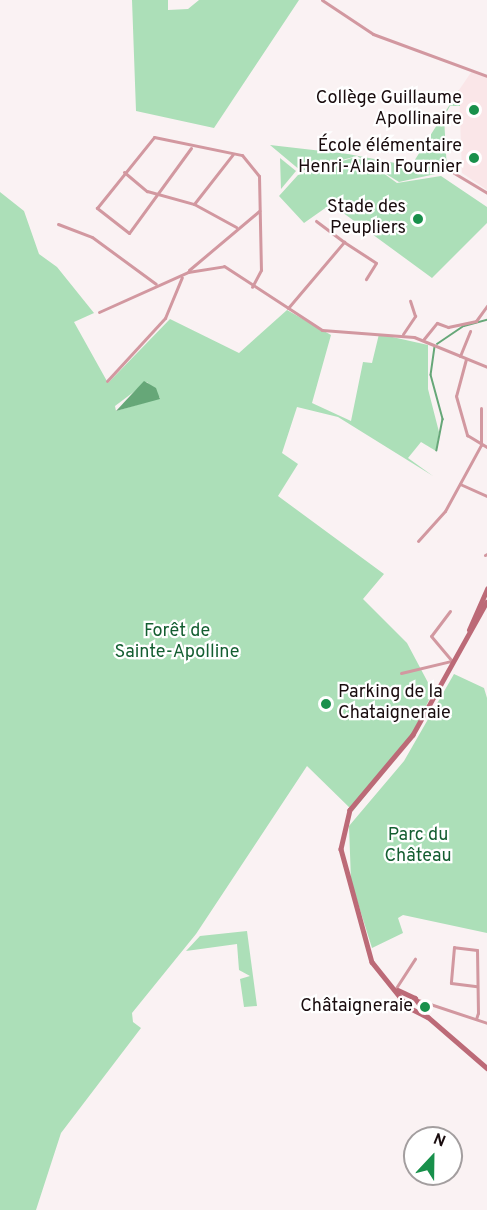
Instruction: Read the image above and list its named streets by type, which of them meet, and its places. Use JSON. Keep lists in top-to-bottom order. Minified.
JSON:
{"parks":["Forêt de Sainte-Apolline","Parc du Château"],"places":["Collège Guillaume Apollinaire","École élémentaire Henri-Alain Fournier","Stade des Peupliers","Parking de la Chataigneraie","Châtaigneraie"],"north":"top"}
